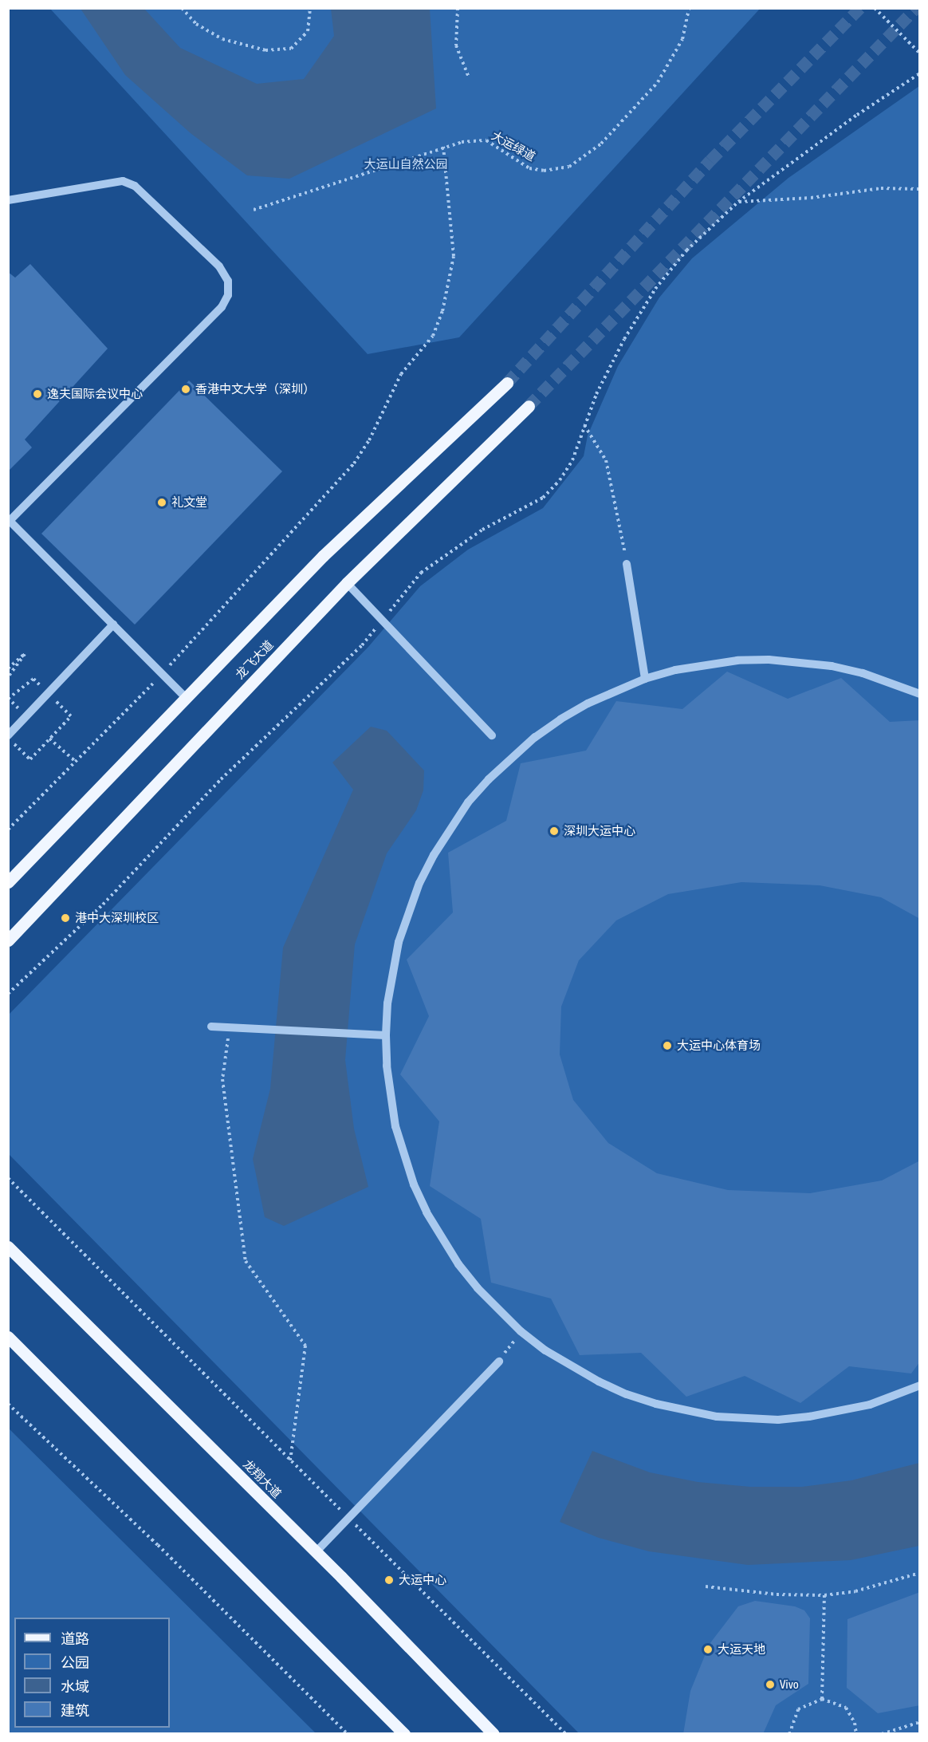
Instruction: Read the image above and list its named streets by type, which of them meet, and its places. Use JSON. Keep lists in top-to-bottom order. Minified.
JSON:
{"streets":{"main road":["龙飞大道","龙翔大道"],"path":["大运绿道"]},"parks":["大运山自然公园"],"places":["香港中文大学（深圳）","逸夫国际会议中心","礼文堂","深圳大运中心","港中大深圳校区","大运中心体育场","大运中心","大运天地","Vivo"],"legend":["道路","公园","水域","建筑"]}
